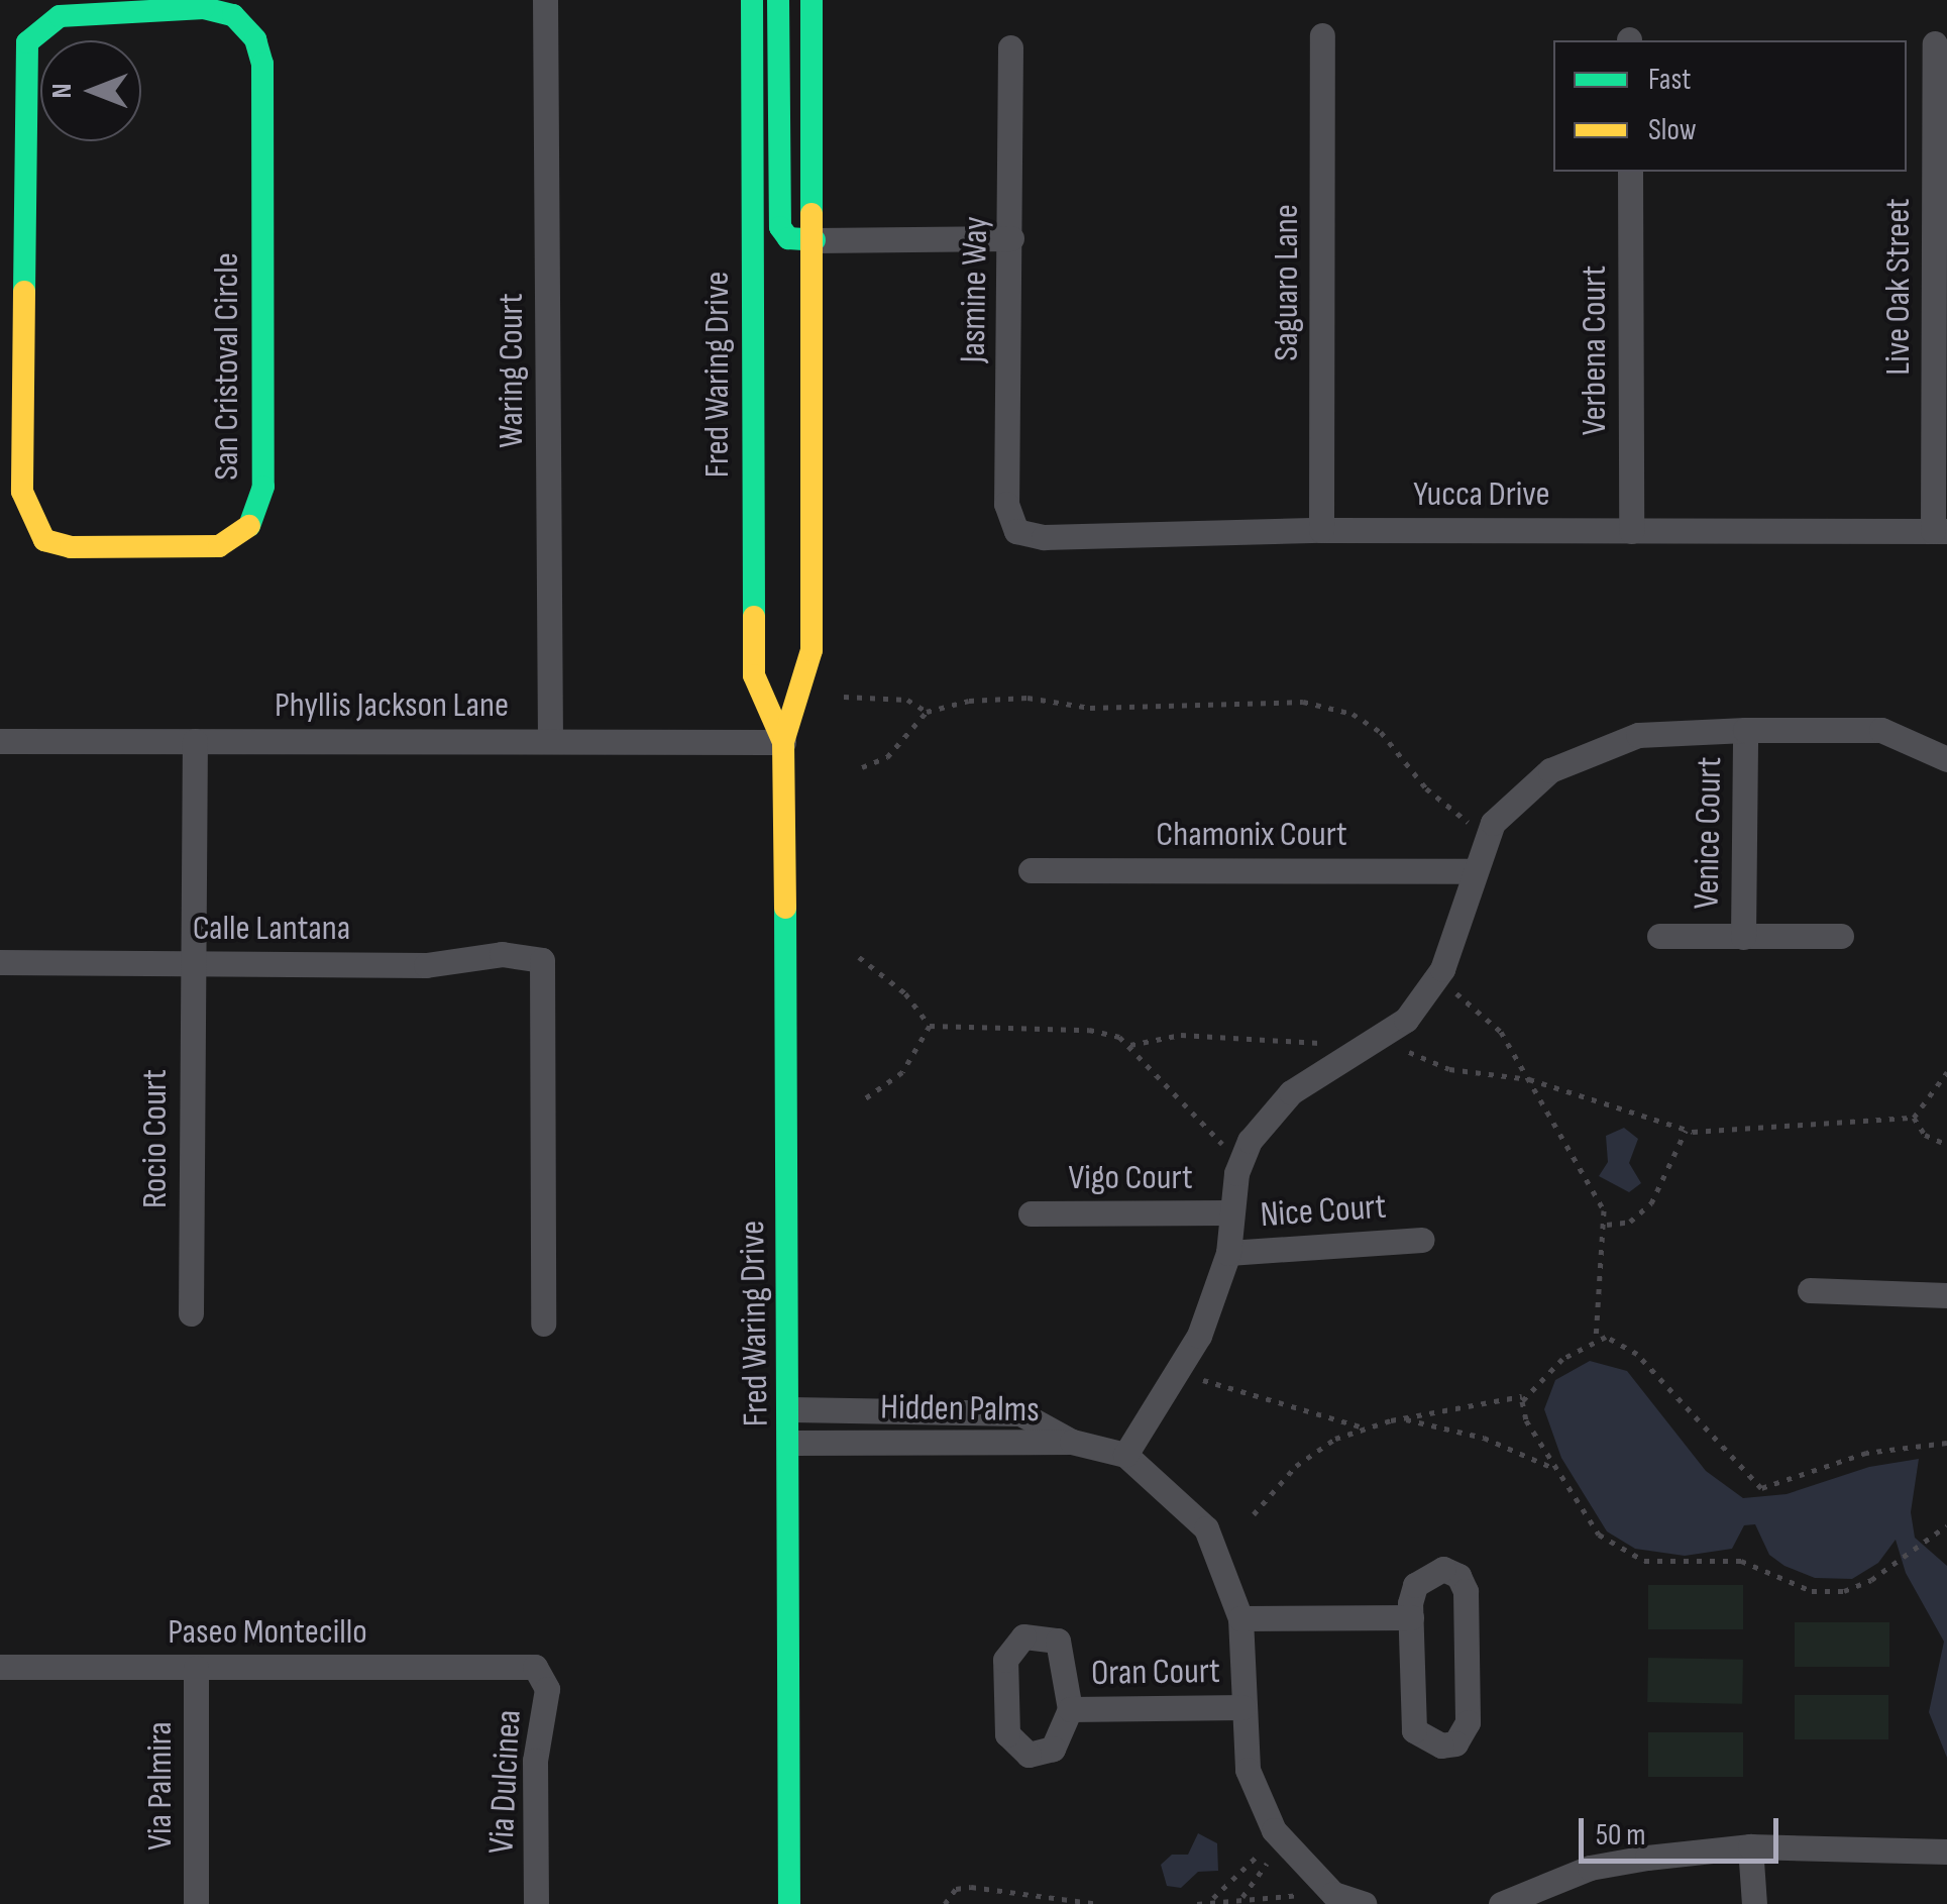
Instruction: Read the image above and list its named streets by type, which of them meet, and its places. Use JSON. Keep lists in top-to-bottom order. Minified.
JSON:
{"streets":{"main road":["San Cristoval Circle","Fred Waring Drive"],"street":["Saguaro Lane","Live Oak Street","Jasmine Way","Verbena Court","Waring Court","Yucca Drive","Phyllis Jackson Lane","Venice Court","Chamonix Court","Calle Lantana","Rocio Court","Vigo Court","Nice Court","Hidden Palms","Paseo Montecillo","Oran Court","Via Dulcinea","Via Palmira"]},"crossings":[["Saguaro Lane","Yucca Drive"],["Live Oak Street","Yucca Drive"],["Jasmine Way","Yucca Drive"],["Verbena Court","Yucca Drive"],["Waring Court","Phyllis Jackson Lane"],["Fred Waring Drive","Phyllis Jackson Lane"],["Fred Waring Drive","Hidden Palms"],["Phyllis Jackson Lane","Rocio Court"],["Calle Lantana","Rocio Court"],["Paseo Montecillo","Via Dulcinea"],["Paseo Montecillo","Via Palmira"]],"legend":["Fast","Slow"],"scale_bar":"50 m","north":"left"}
